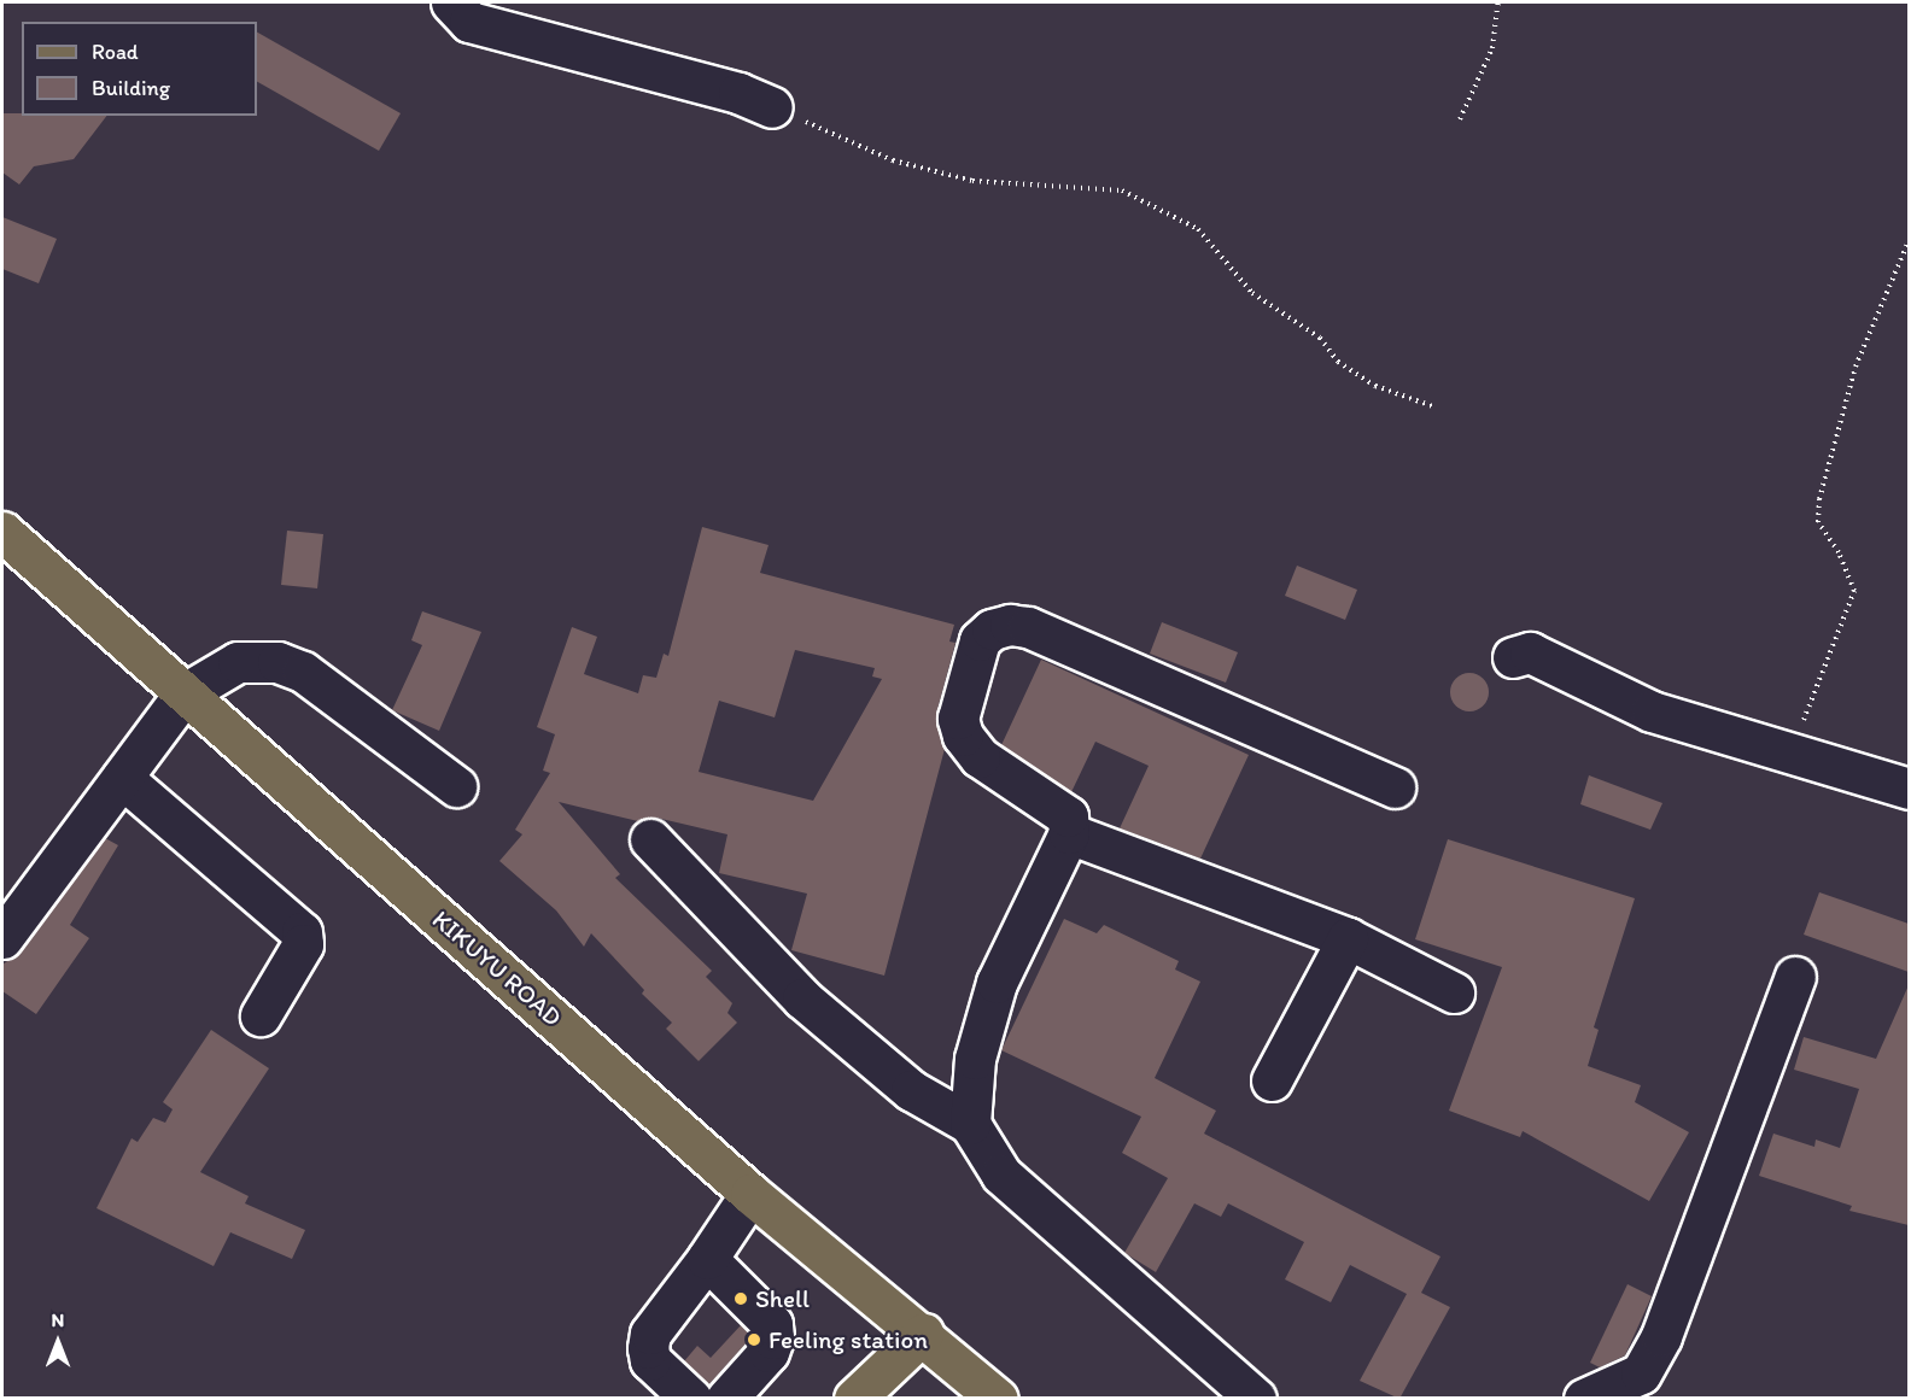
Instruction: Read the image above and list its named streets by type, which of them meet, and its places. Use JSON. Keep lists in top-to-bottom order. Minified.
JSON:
{"streets":{"main road":["KIKUYU ROAD"]},"places":["Shell","Feeling station"],"legend":["Road","Building"],"north":"top"}
